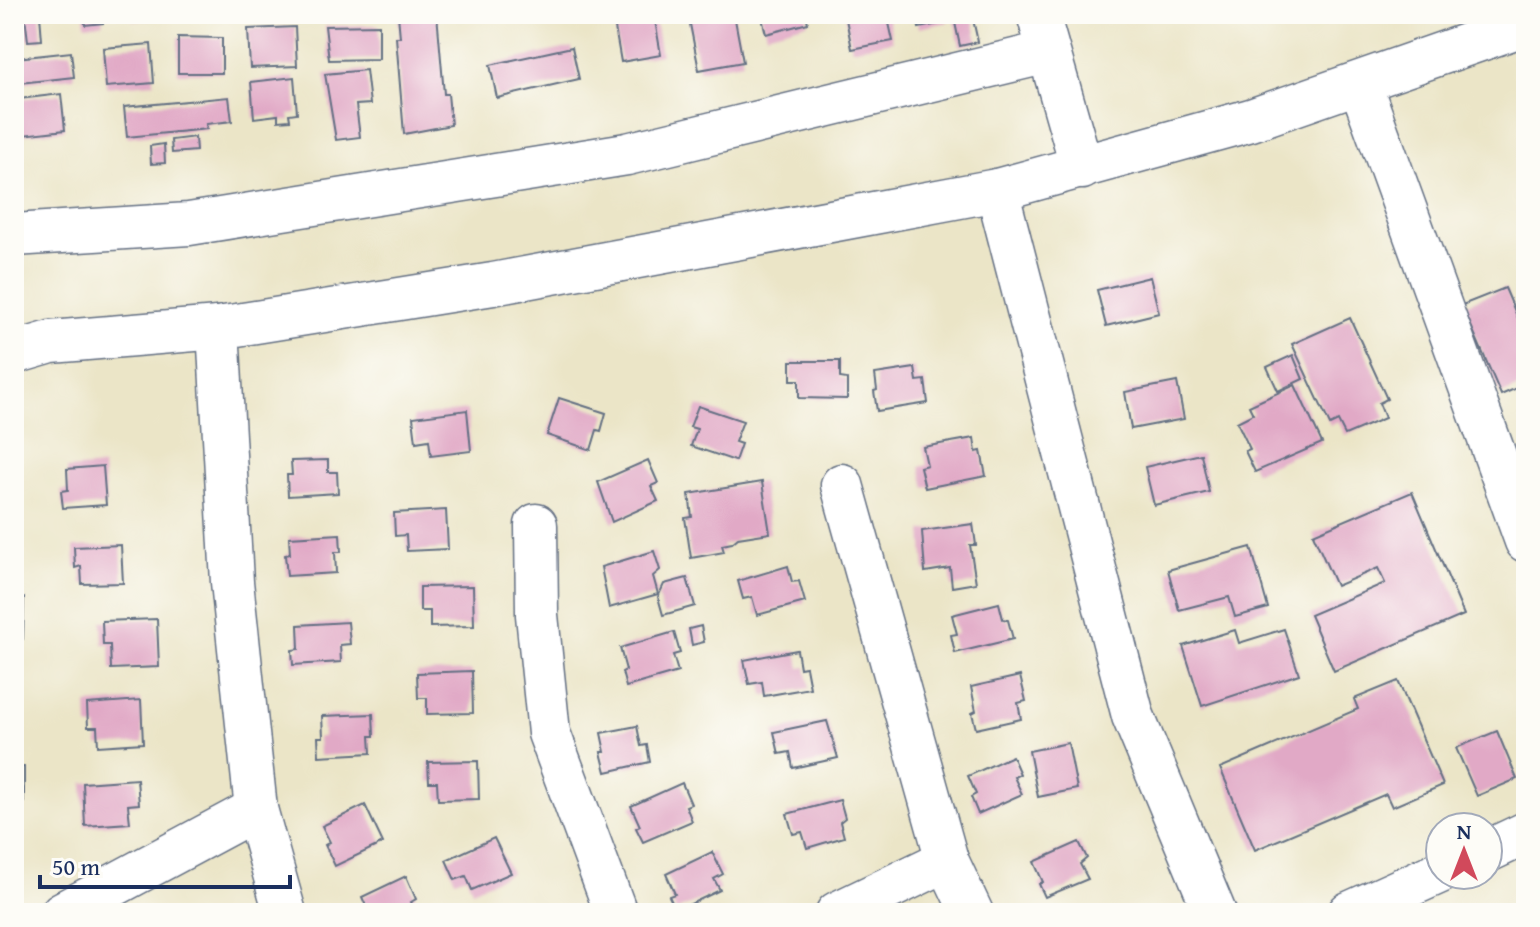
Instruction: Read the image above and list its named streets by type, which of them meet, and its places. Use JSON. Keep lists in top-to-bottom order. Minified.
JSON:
{"scale_bar":"50 m","north":"top"}
